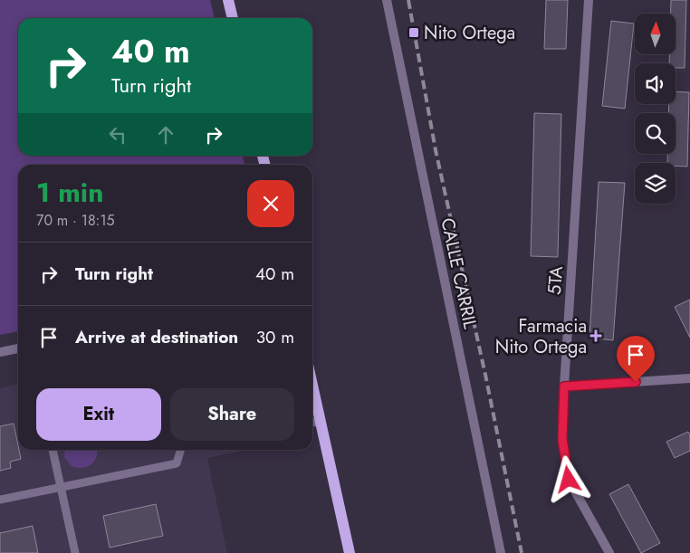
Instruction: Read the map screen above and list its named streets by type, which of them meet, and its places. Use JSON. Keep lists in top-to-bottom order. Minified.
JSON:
{"streets":{"street":["CALLE CARRIL","5TA"]},"places":{"transit":["Nito Ortega"],"health":["Farmacia Nito Ortega"]},"north":"top","page":{"turn":["40 m","Turn right"],"heading":["1 min","70 m · 18:15"],"list":[{"name":"Turn right","value":"40 m"},{"name":"Arrive at destination","value":"30 m"}],"buttons":["Exit","Share"]}}
